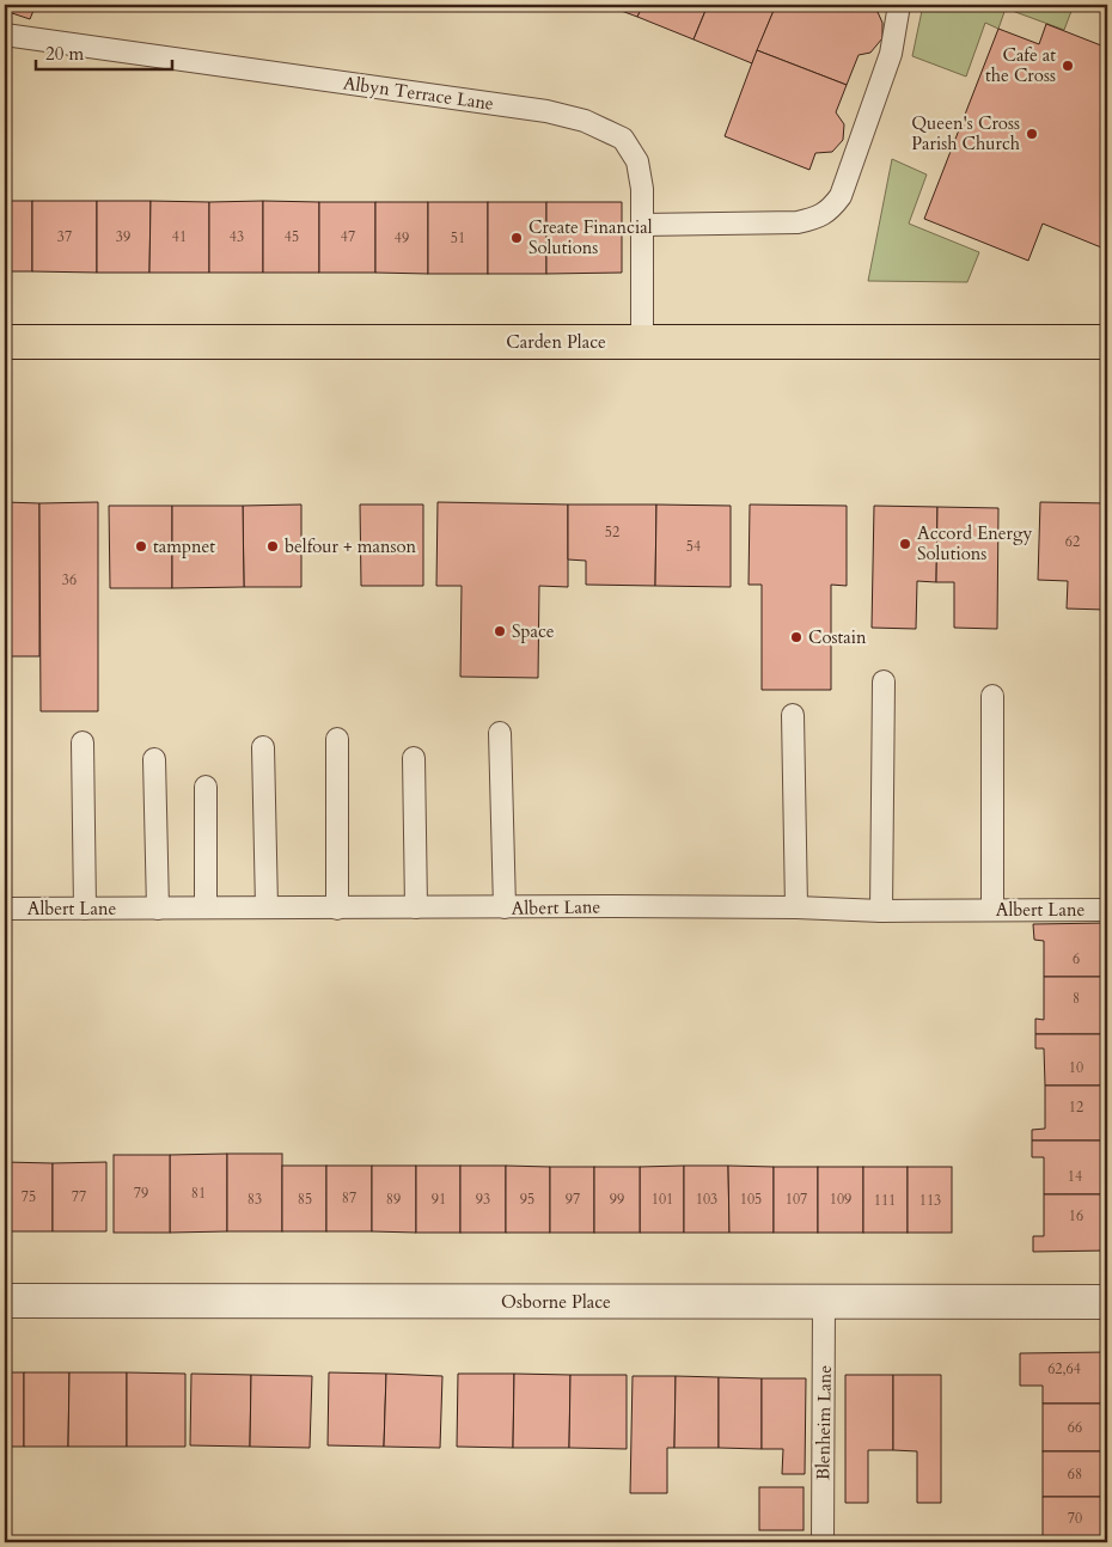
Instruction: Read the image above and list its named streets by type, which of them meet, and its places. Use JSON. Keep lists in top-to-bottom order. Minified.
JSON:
{"streets":{"main road":["Carden Place"],"street":["Osborne Place"],"lane":["Albyn Terrace Lane","Albert Lane","Blenheim Lane"]},"crossings":[["Albyn Terrace Lane","Carden Place"],["Osborne Place","Blenheim Lane"]],"places":["Cafe at the Cross","Queen's Cross Parish Church","Create Financial Solutions","Accord Energy Solutions","tampnet","belfour + manson","Space","Costain"],"house_numbers":["37","39","41","43","45","47","49","51","52","62","54","36","6","8","10","12","14","79","81","75","77","87","83","85","89","91","93","95","97","99","101","103","105","107","109","111","113","16","62,64","66","68","70"],"scale_bar":"20 m"}
